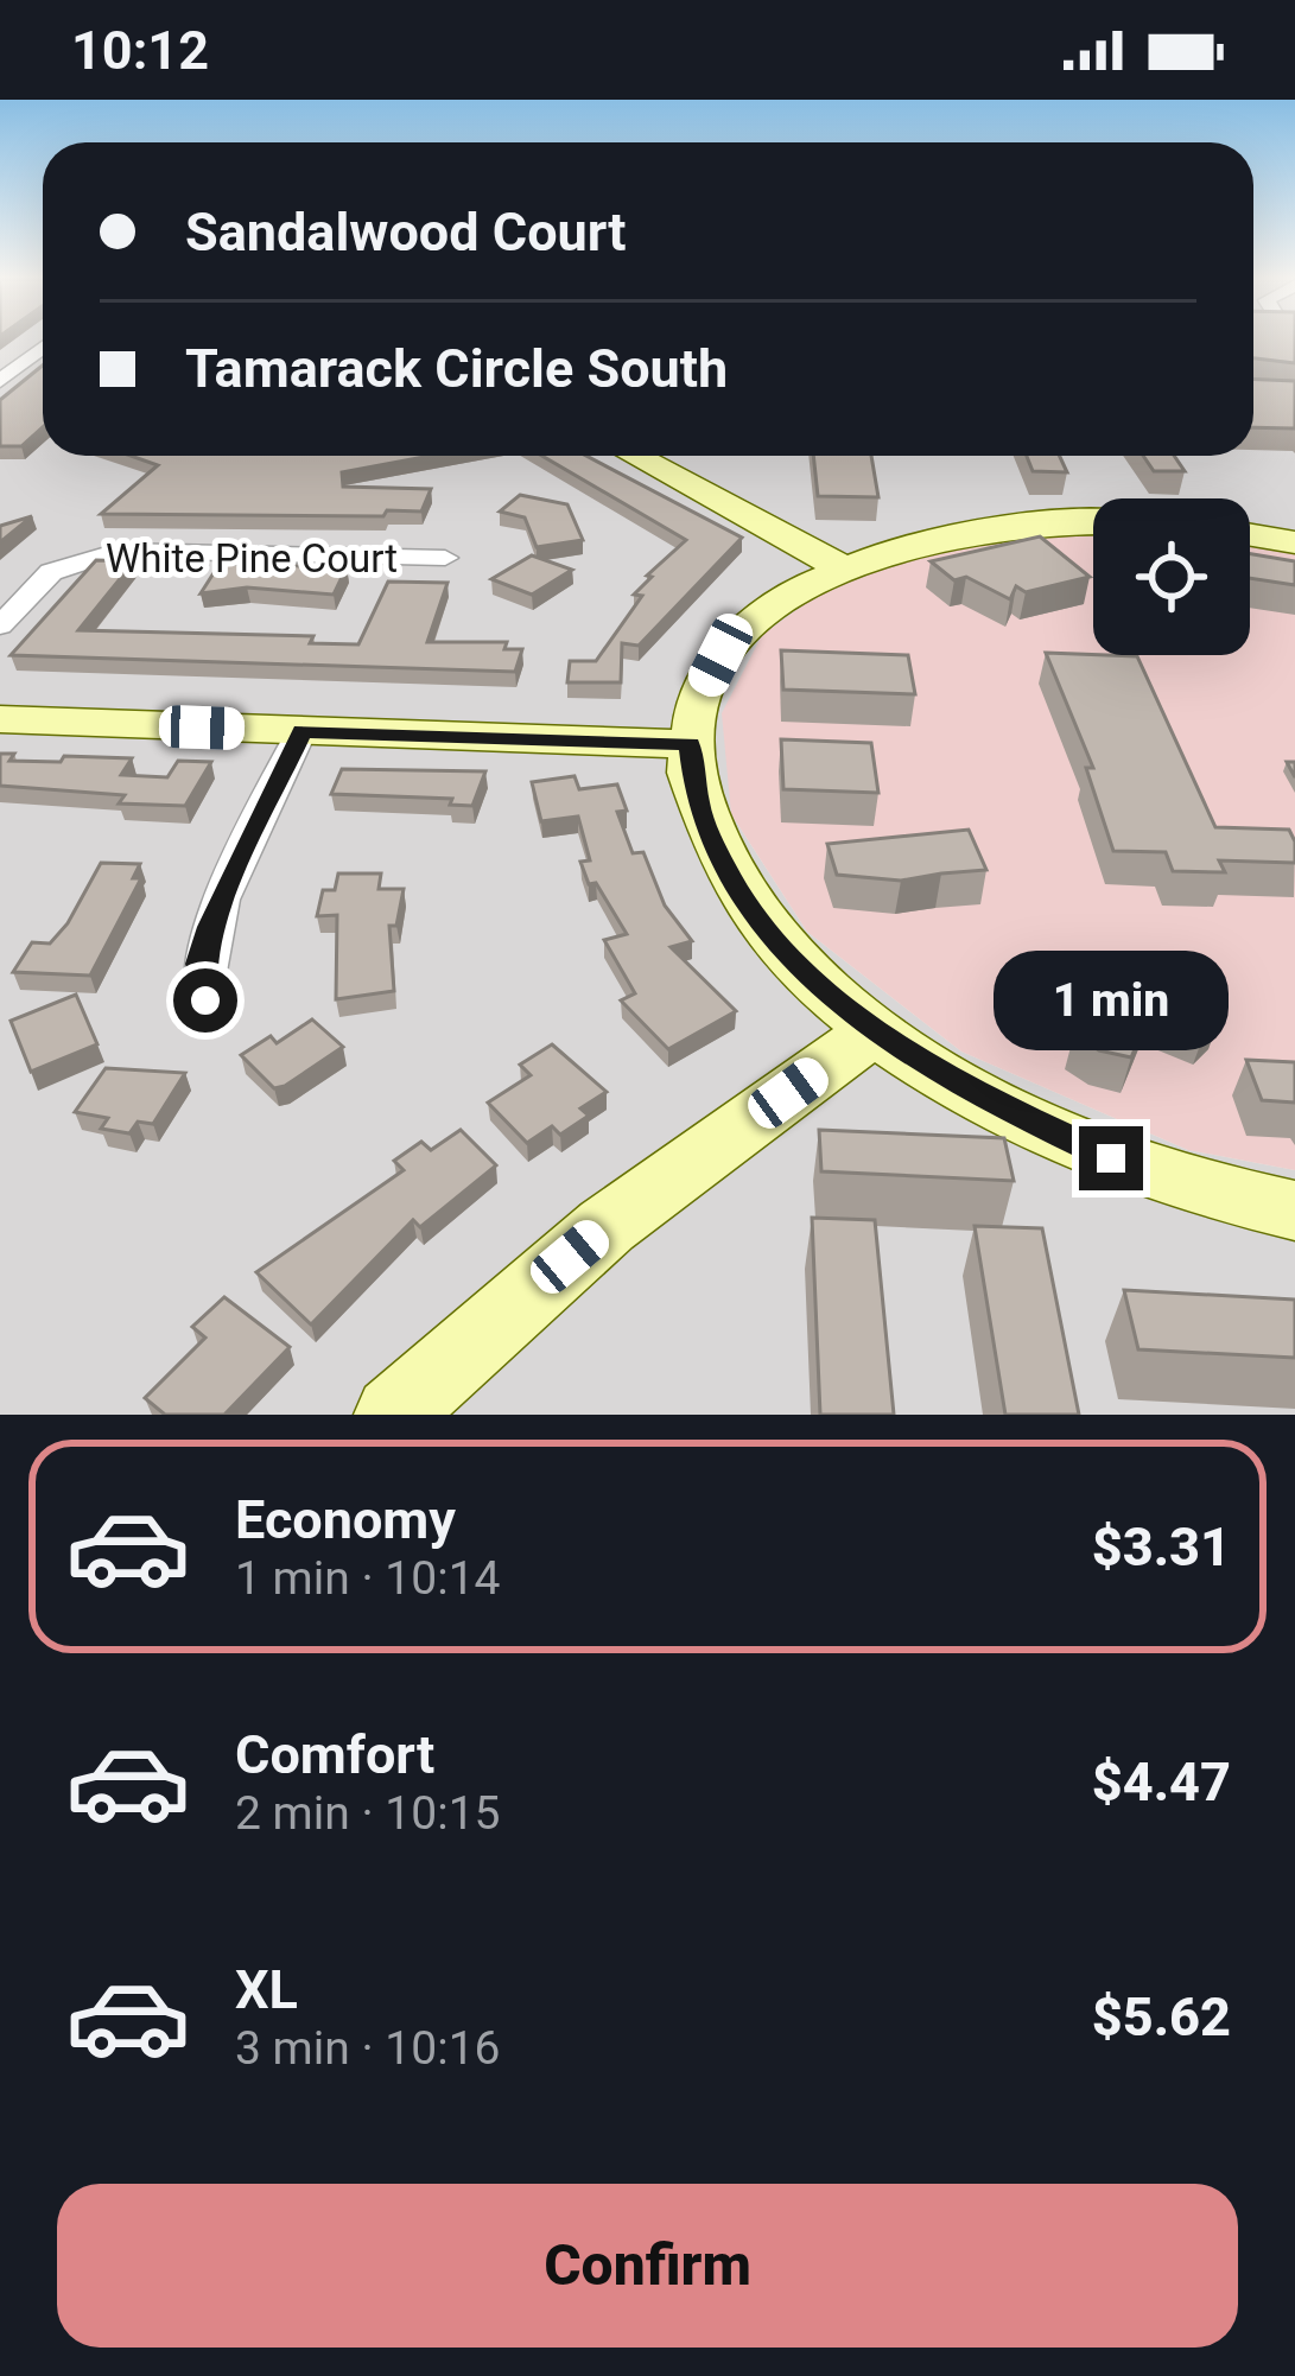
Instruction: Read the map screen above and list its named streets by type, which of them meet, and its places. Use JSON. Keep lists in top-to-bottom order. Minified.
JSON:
{"streets":{"street":["White Pine Court"]},"page":{"status":"10:12","banner":["Sandalwood Court","Tamarack Circle South"],"bubble":"1 min","list":[{"name":"Economy","note":"1 min · 10:14","value":"$3.31"},{"name":"Comfort","note":"2 min · 10:15","value":"$4.47"},{"name":"XL","note":"3 min · 10:16","value":"$5.62"}],"buttons":"Confirm"}}
